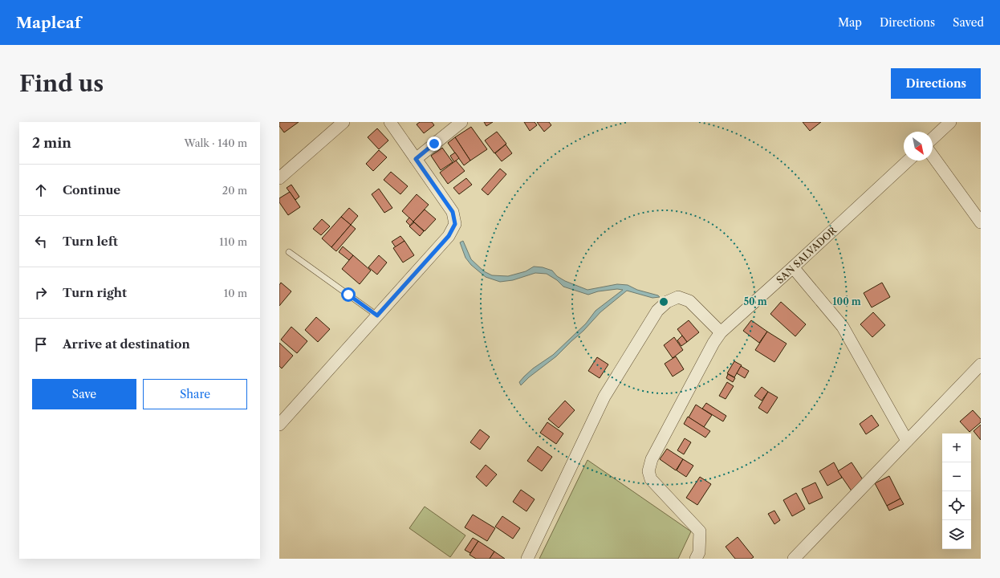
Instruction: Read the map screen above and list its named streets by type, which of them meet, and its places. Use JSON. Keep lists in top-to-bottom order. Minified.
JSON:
{"streets":{"street":["SAN SALVADOR"]},"north":"bottom right","page":{"header":"Mapleaf","nav":["Map","Directions","Saved"],"buttons":["Directions",["Save","Share"]],"title":"Find us","heading":["2 min","Walk · 140 m"],"list":[["Continue","20 m"],["Turn left","110 m"],["Turn right","10 m"],"Arrive at destination"],"map_buttons":["+","−"]},"rings":["50 m","100 m"]}
